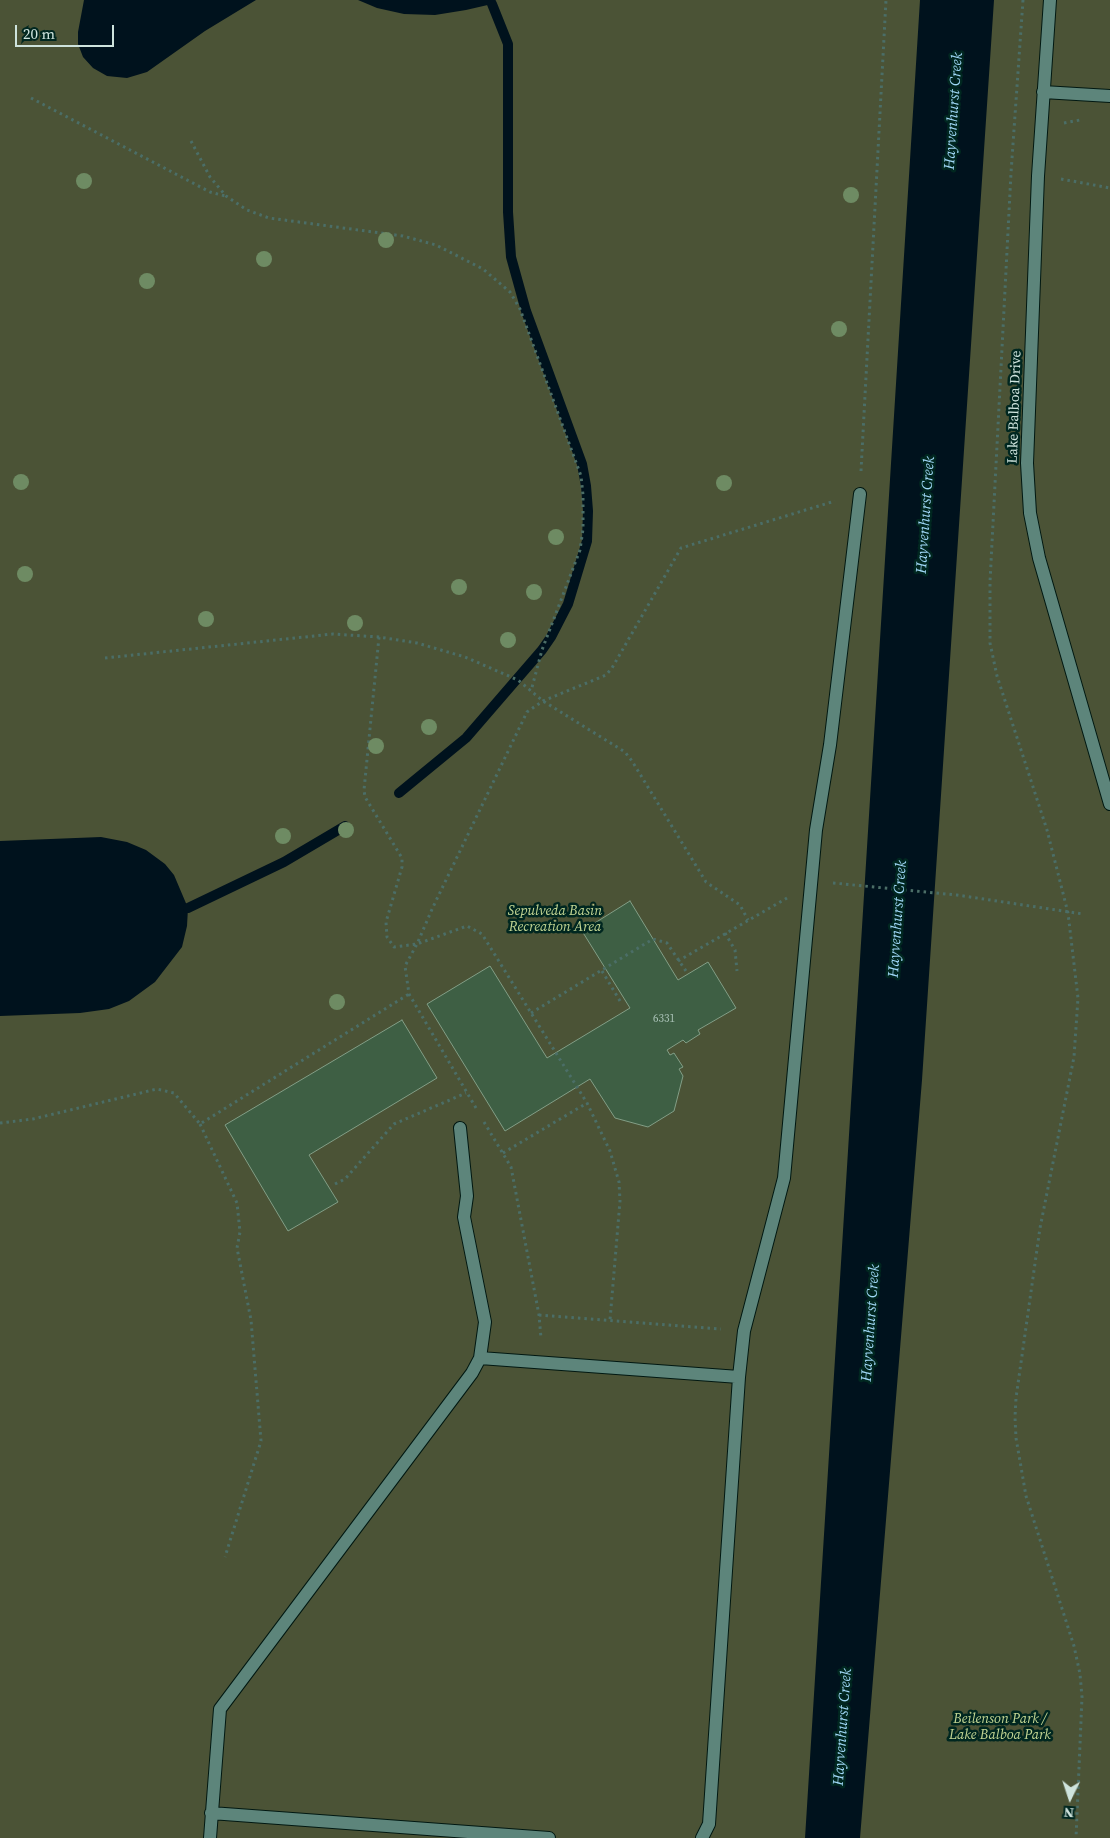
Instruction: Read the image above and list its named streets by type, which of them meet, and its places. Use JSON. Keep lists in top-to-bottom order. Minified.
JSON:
{"streets":{"street":["Lake Balboa Drive"]},"water":["Hayvenhurst Creek"],"parks":["Sepulveda Basin Recreation Area","Beilenson Park / Lake Balboa Park"],"house_numbers":["6331"],"scale_bar":"20 m","north":"bottom"}
